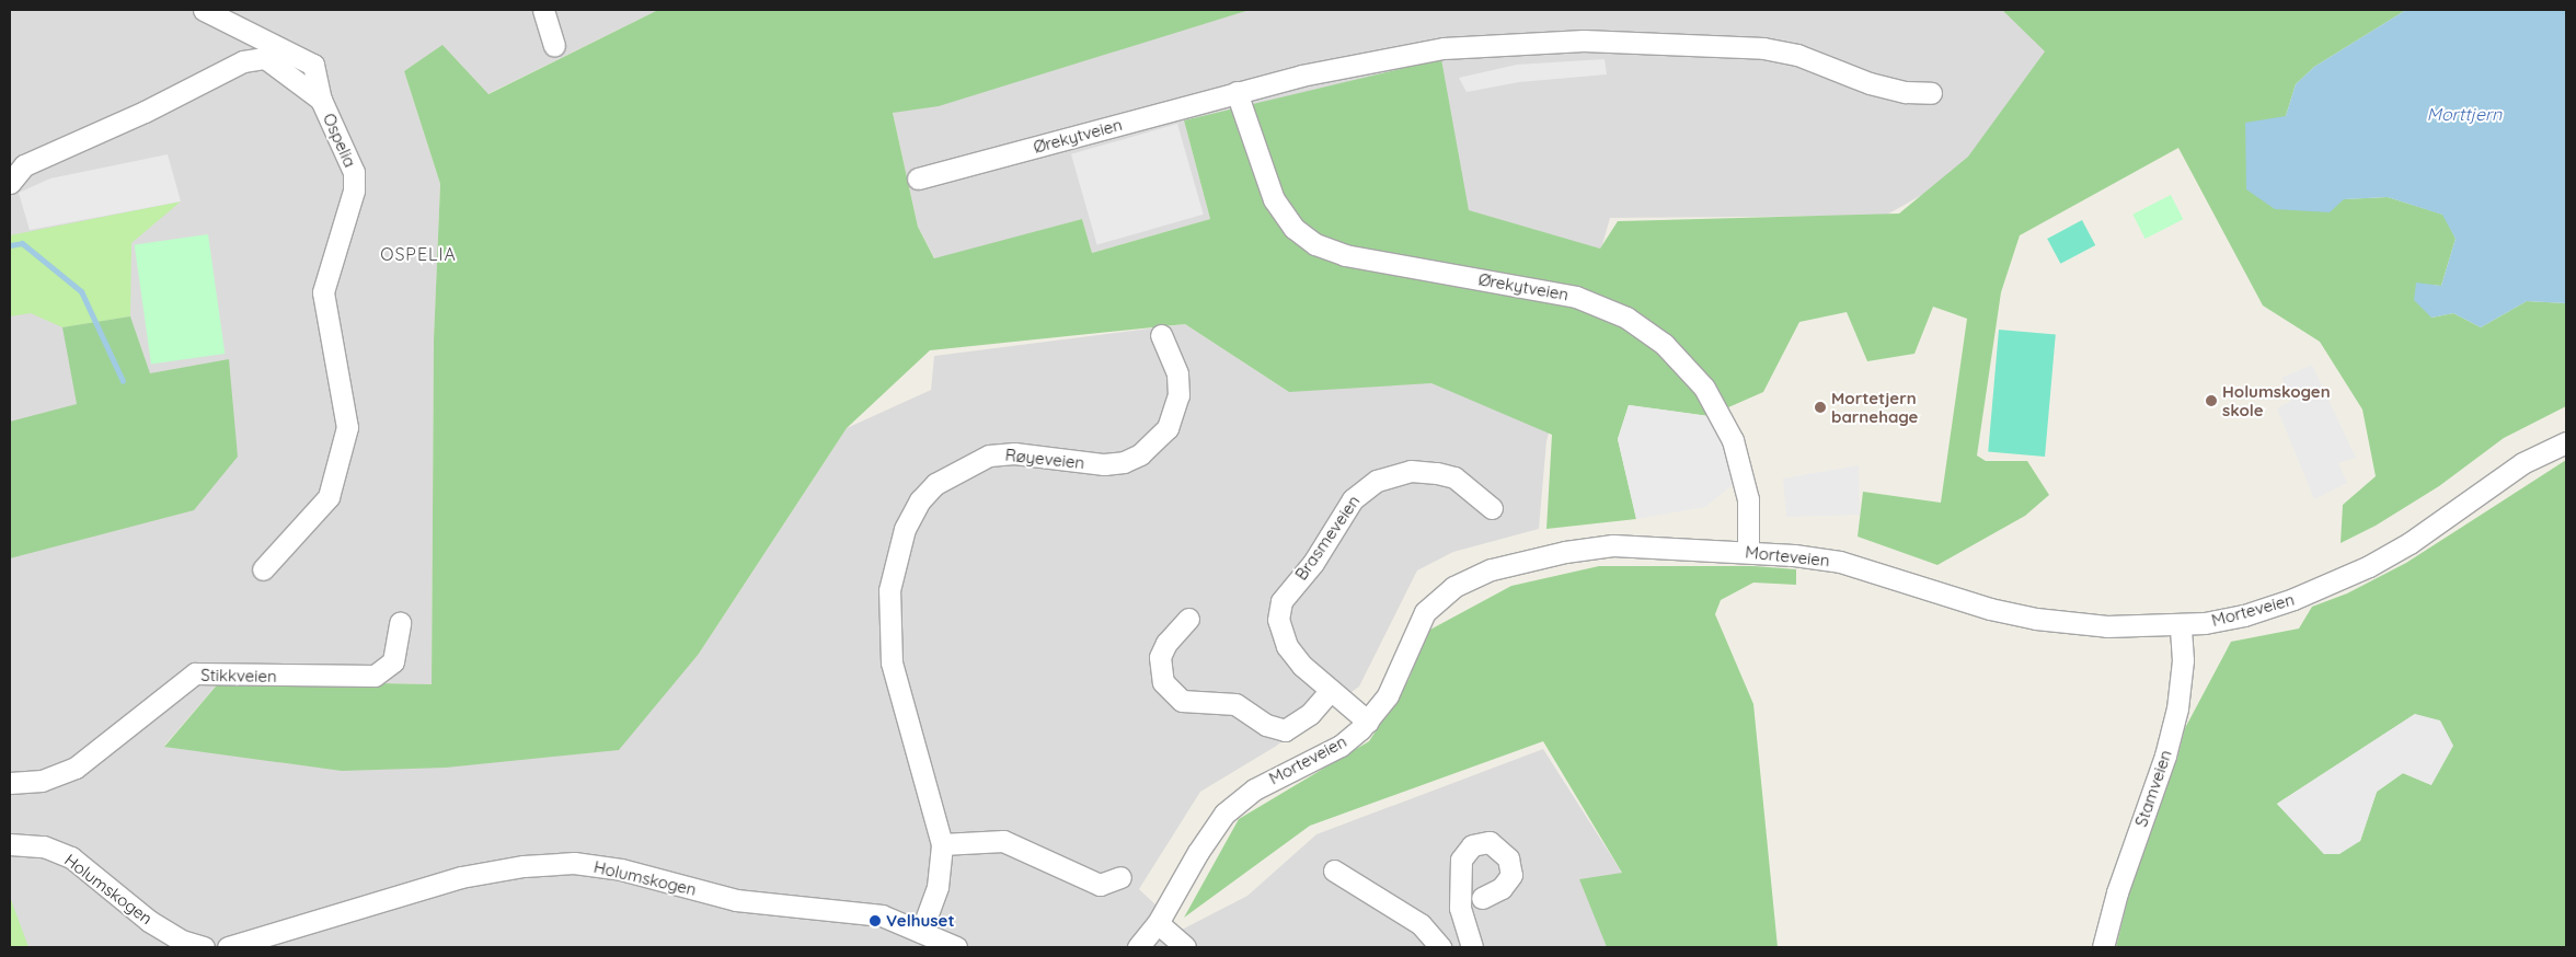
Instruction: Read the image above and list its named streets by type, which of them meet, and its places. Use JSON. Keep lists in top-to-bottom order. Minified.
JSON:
{"streets":{"street":["Ørekytveien","Ospelia","Røyeveien","Brasmeveien","Morteveien","Stikkveien","Stamveien","Holumskogen"]},"crossings":[["Ørekytveien","Morteveien"],["Røyeveien","Holumskogen"],["Brasmeveien","Morteveien"],["Morteveien","Stamveien"]],"districts":["OSPELIA"],"water":["Morttjern"],"places":["Holumskogen skole","Mortetjern barnehage","Velhuset"]}
